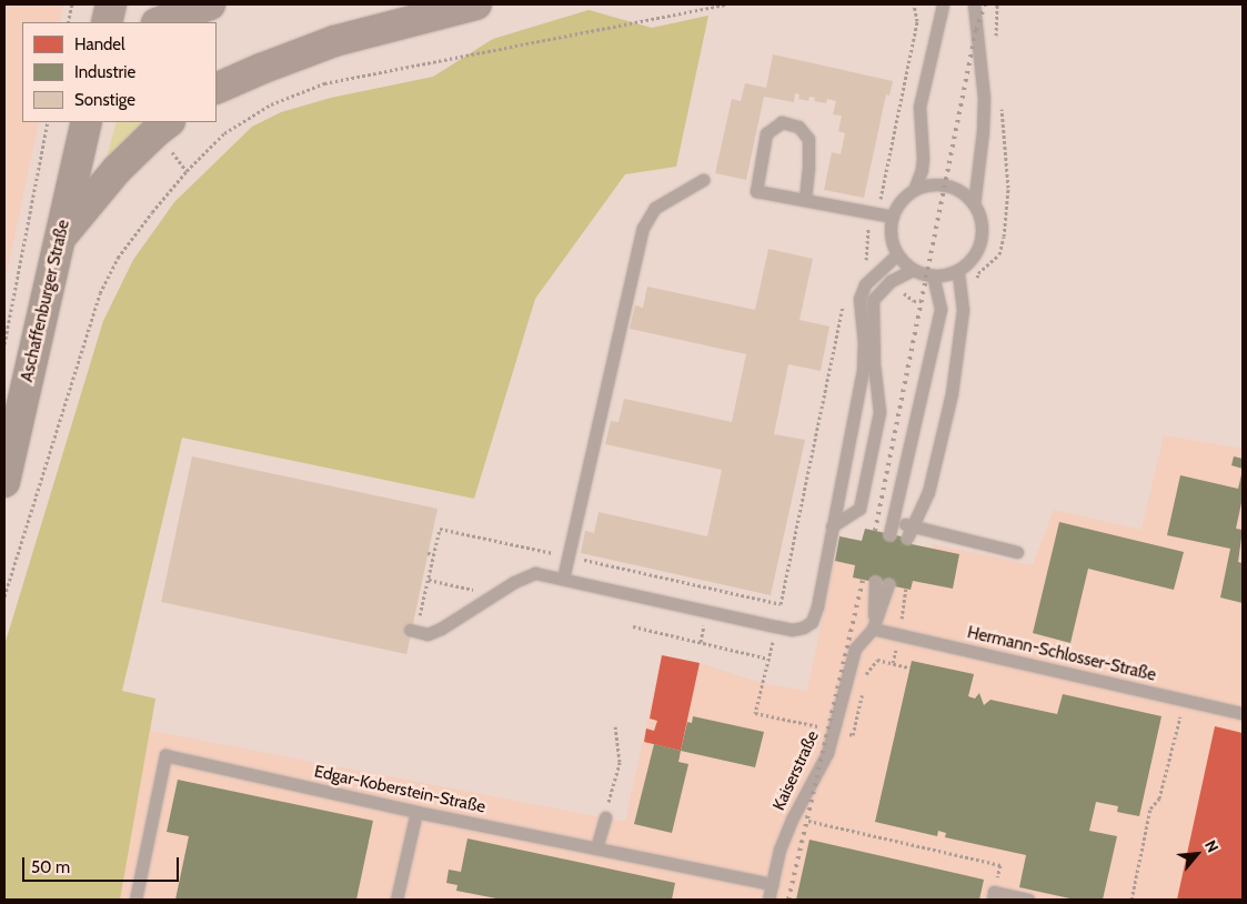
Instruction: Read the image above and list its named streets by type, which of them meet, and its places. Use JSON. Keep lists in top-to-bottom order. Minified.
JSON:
{"streets":{"main road":["Aschaffenburger Straße"],"lane":["Hermann-Schlosser-Straße","Kaiserstraße","Edgar-Koberstein-Straße"]},"crossings":[["Hermann-Schlosser-Straße","Kaiserstraße"],["Kaiserstraße","Edgar-Koberstein-Straße"]],"legend":["Handel","Industrie","Sonstige"],"scale_bar":"50 m","north":"top right"}
